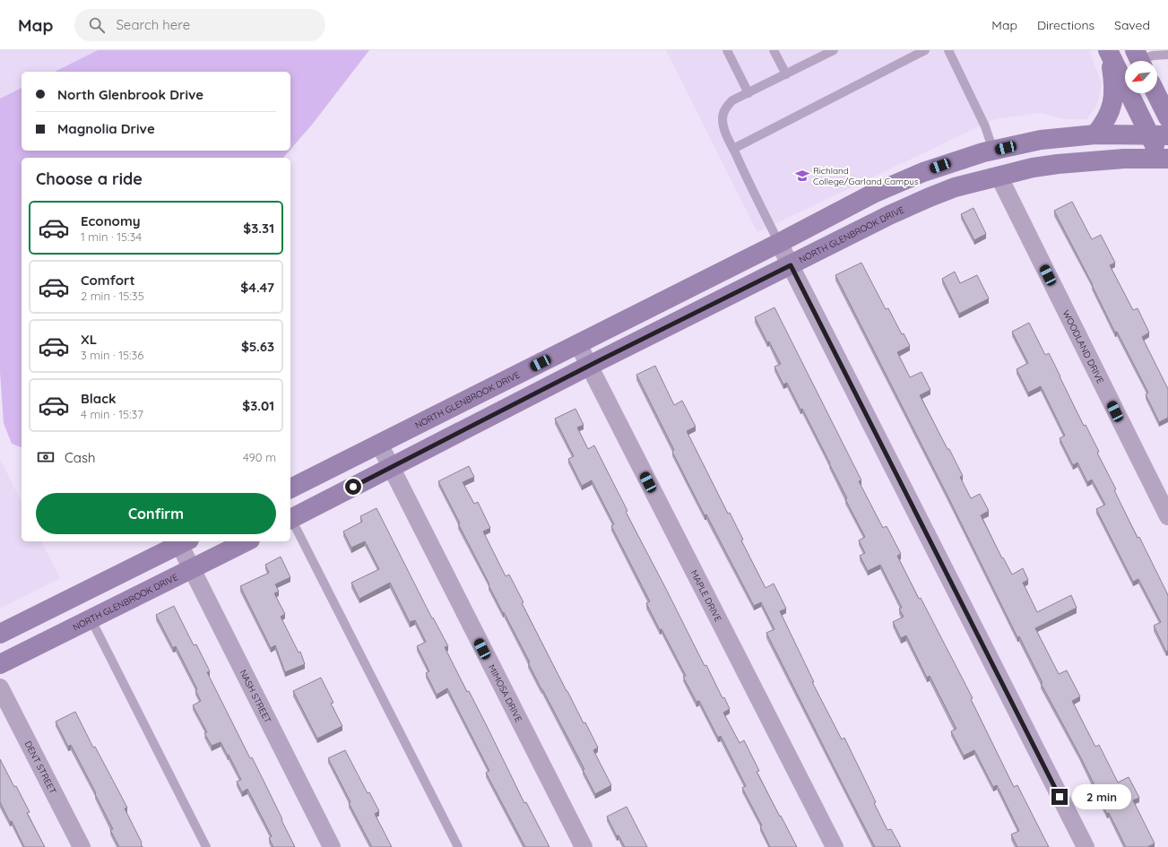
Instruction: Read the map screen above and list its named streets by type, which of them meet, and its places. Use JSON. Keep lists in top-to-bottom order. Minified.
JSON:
{"streets":{"main road":["NORTH GLENBROOK DRIVE"],"street":["WOODLAND DRIVE","MAPLE DRIVE","MIMOSA DRIVE","NASH STREET","DENT STREET"]},"crossings":[["NORTH GLENBROOK DRIVE","WOODLAND DRIVE"],["NORTH GLENBROOK DRIVE","MAPLE DRIVE"],["NORTH GLENBROOK DRIVE","MIMOSA DRIVE"],["NORTH GLENBROOK DRIVE","NASH STREET"]],"places":{"school or university":["Richland College/Garland Campus"]},"north":"bottom left","page":{"header":"Map","search":"Search here","nav":["Map","Directions","Saved"],"banner":["North Glenbrook Drive","Magnolia Drive"],"heading":"Choose a ride","list":[{"name":"Economy","note":"1 min · 15:34","value":"$3.31"},{"name":"Comfort","note":"2 min · 15:35","value":"$4.47"},{"name":"XL","note":"3 min · 15:36","value":"$5.63"},{"name":"Black","note":"4 min · 15:37","value":"$3.01"}],"pay":["Cash","490 m"],"buttons":"Confirm","bubble":"2 min"}}
